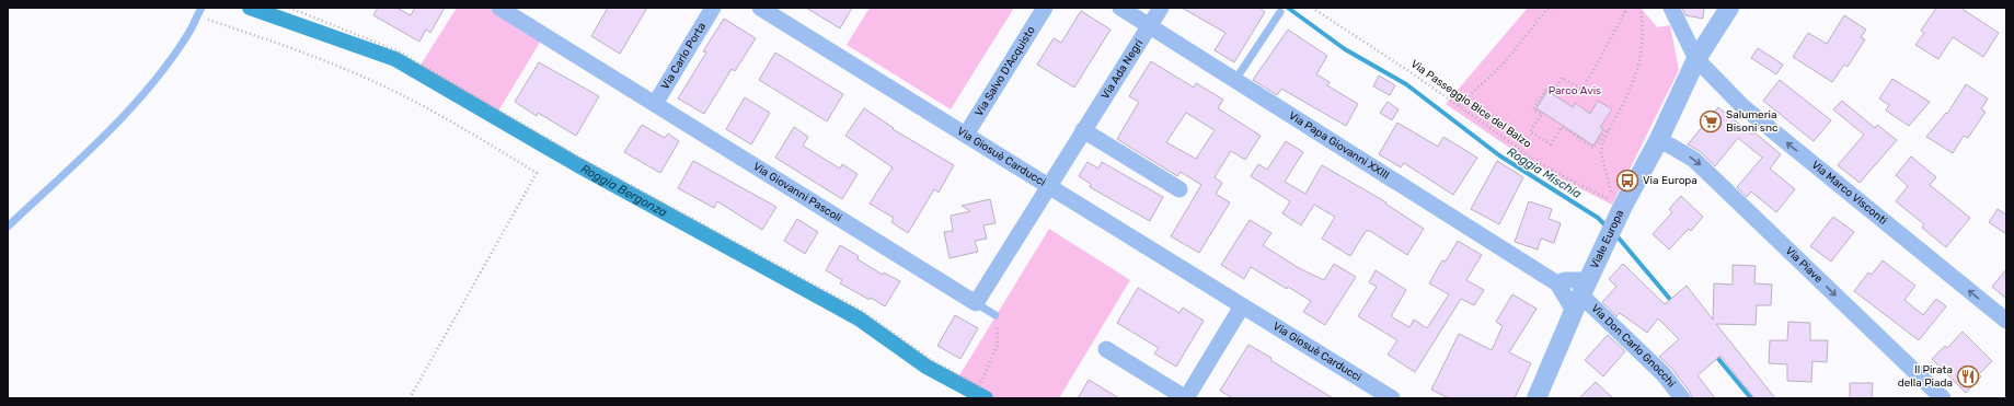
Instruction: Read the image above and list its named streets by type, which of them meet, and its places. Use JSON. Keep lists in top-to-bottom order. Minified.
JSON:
{"streets":{"street":["Via Carlo Porta","Via Ada Negri","Via Salvo D'Acquisto","Via Papa Giovanni XXIII","Via Giosuè Carducci","Via Giovanni Pascoli","Via Marco Visconti","Viale Europa","Via Piave","Via Don Carlo Gnocchi"],"path":["Via Passeggio Bice del Balzo"]},"crossings":[["Via Carlo Porta","Via Giovanni Pascoli"],["Via Ada Negri","Via Papa Giovanni XXIII"],["Via Ada Negri","Via Giosuè Carducci"],["Via Salvo D'Acquisto","Via Giosuè Carducci"],["Via Papa Giovanni XXIII","Via Don Carlo Gnocchi"],["Via Marco Visconti","Viale Europa"],["Viale Europa","Via Piave"],["Viale Europa","Via Don Carlo Gnocchi"]],"one_way":["Via Marco Visconti","Via Piave"],"water":["Roggia Mischia","Roggia Bergonza"],"parks":["Parco Avis"],"places":{"supermarket":["Salumeria Bisoni snc"],"bus stop":["Via Europa"],"restaurant":["Il Pirata della Piada"]}}
